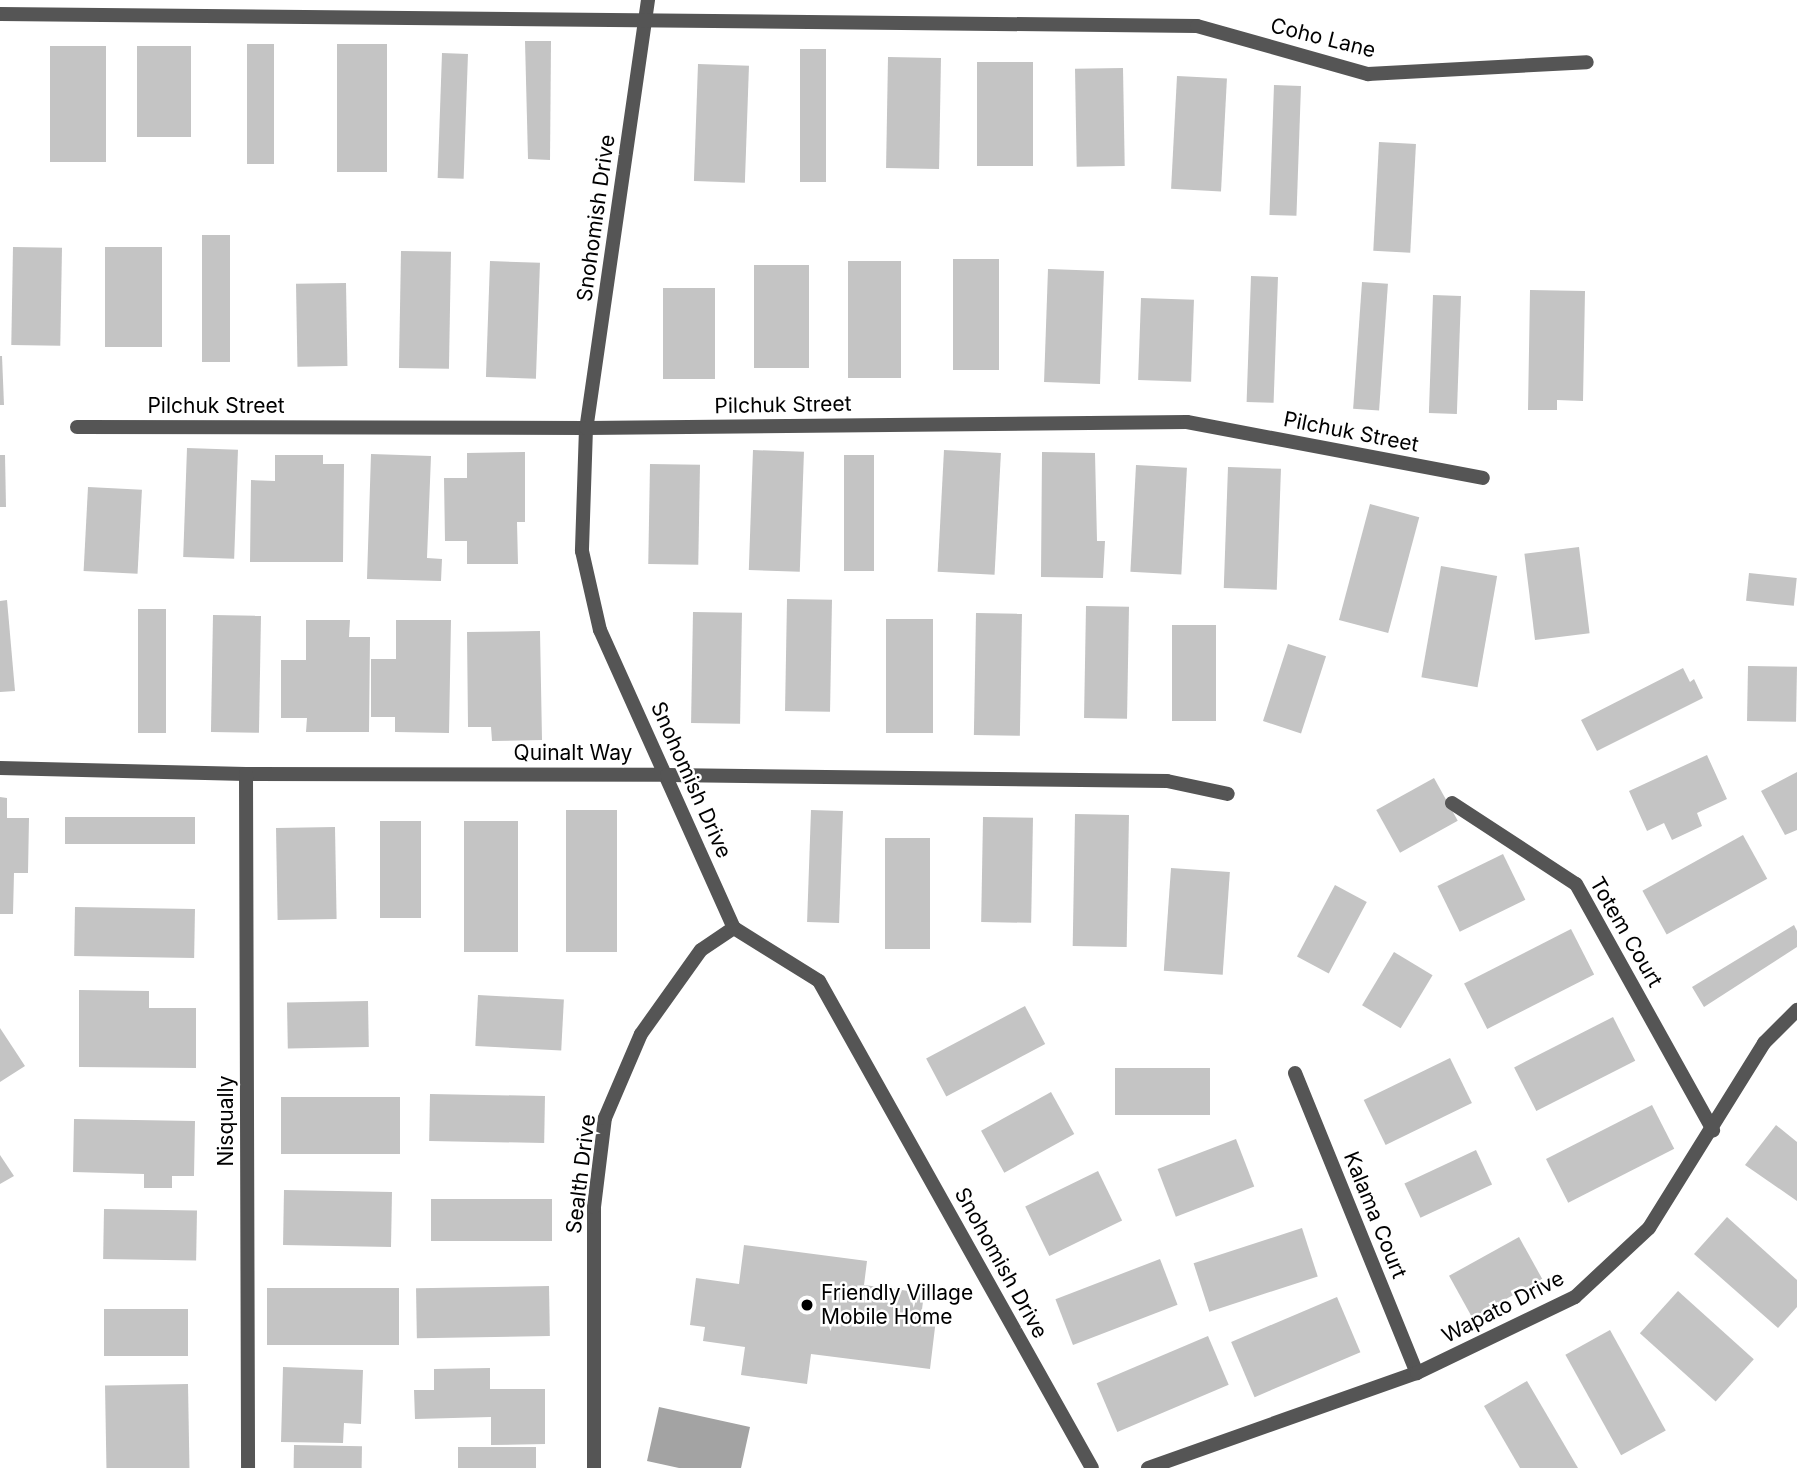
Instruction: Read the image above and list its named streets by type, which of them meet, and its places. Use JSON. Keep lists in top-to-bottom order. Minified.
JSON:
{"streets":{"street":["Coho Lane","Snohomish Drive","Pilchuk Street","Quinalt Way","Totem Court","Nisqually","Sealth Drive","Kalama Court","Wapato Drive"]},"crossings":[["Coho Lane","Snohomish Drive"],["Snohomish Drive","Pilchuk Street"],["Snohomish Drive","Quinalt Way"],["Snohomish Drive","Sealth Drive"],["Quinalt Way","Nisqually"],["Totem Court","Wapato Drive"],["Kalama Court","Wapato Drive"]],"places":["Friendly Village Mobile Home"]}
